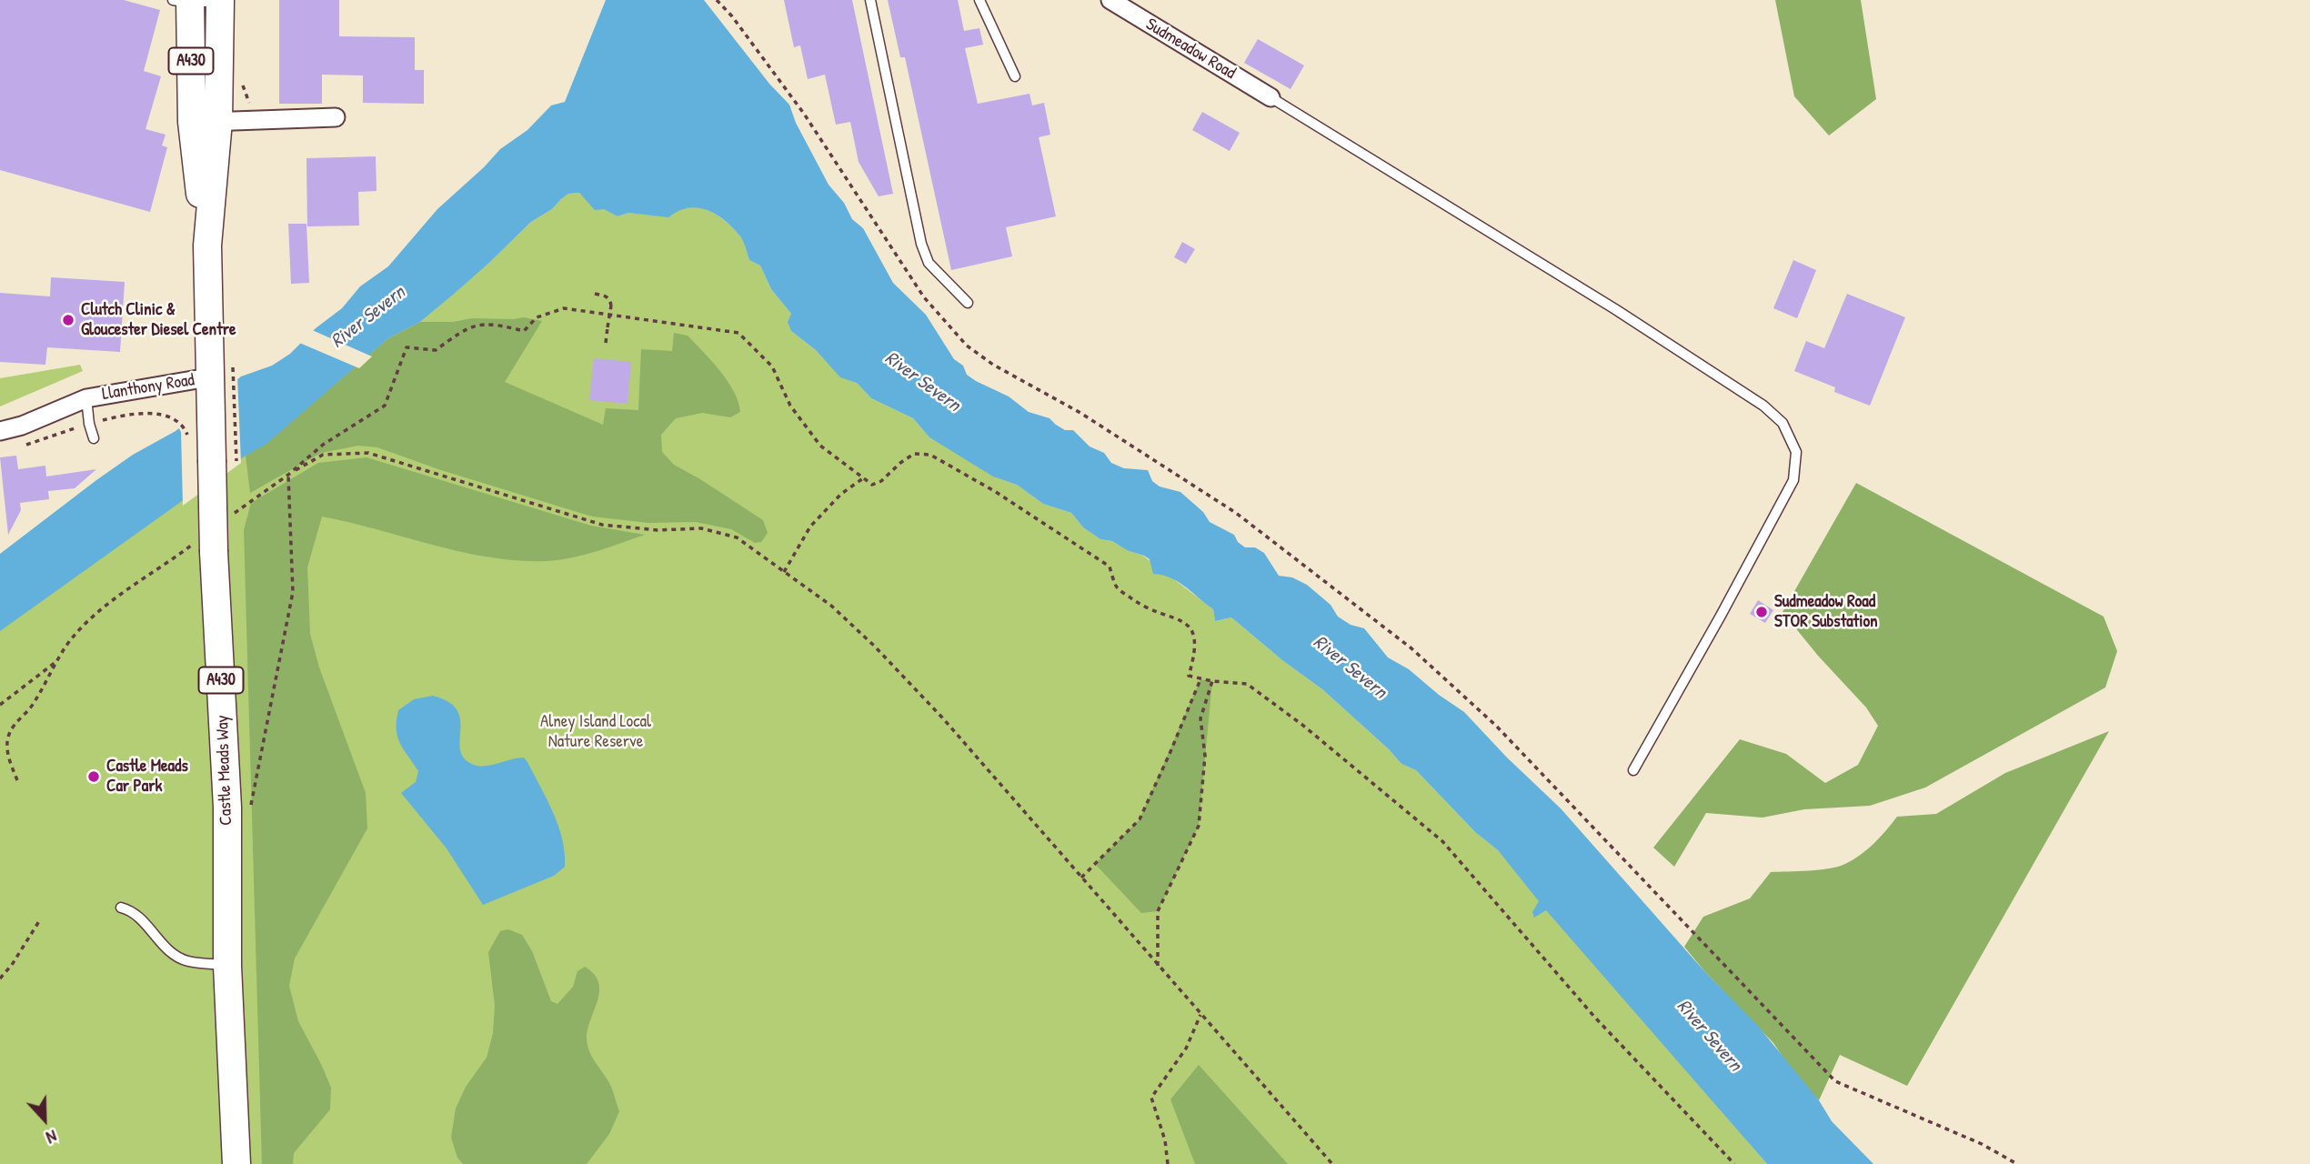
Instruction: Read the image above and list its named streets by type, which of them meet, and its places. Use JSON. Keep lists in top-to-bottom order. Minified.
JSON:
{"streets":{"main road":["A430","Llanthony Road","Castle Meads Way"],"street":["Sudmeadow Road"]},"crossings":[["Llanthony Road","Castle Meads Way"]],"water":["River Severn"],"parks":["Alney Island Local Nature Reserve"],"places":["Clutch Clinic & Gloucester Diesel Centre","Sudmeadow Road STOR Substation","Castle Meads Car Park"],"north":"bottom"}
